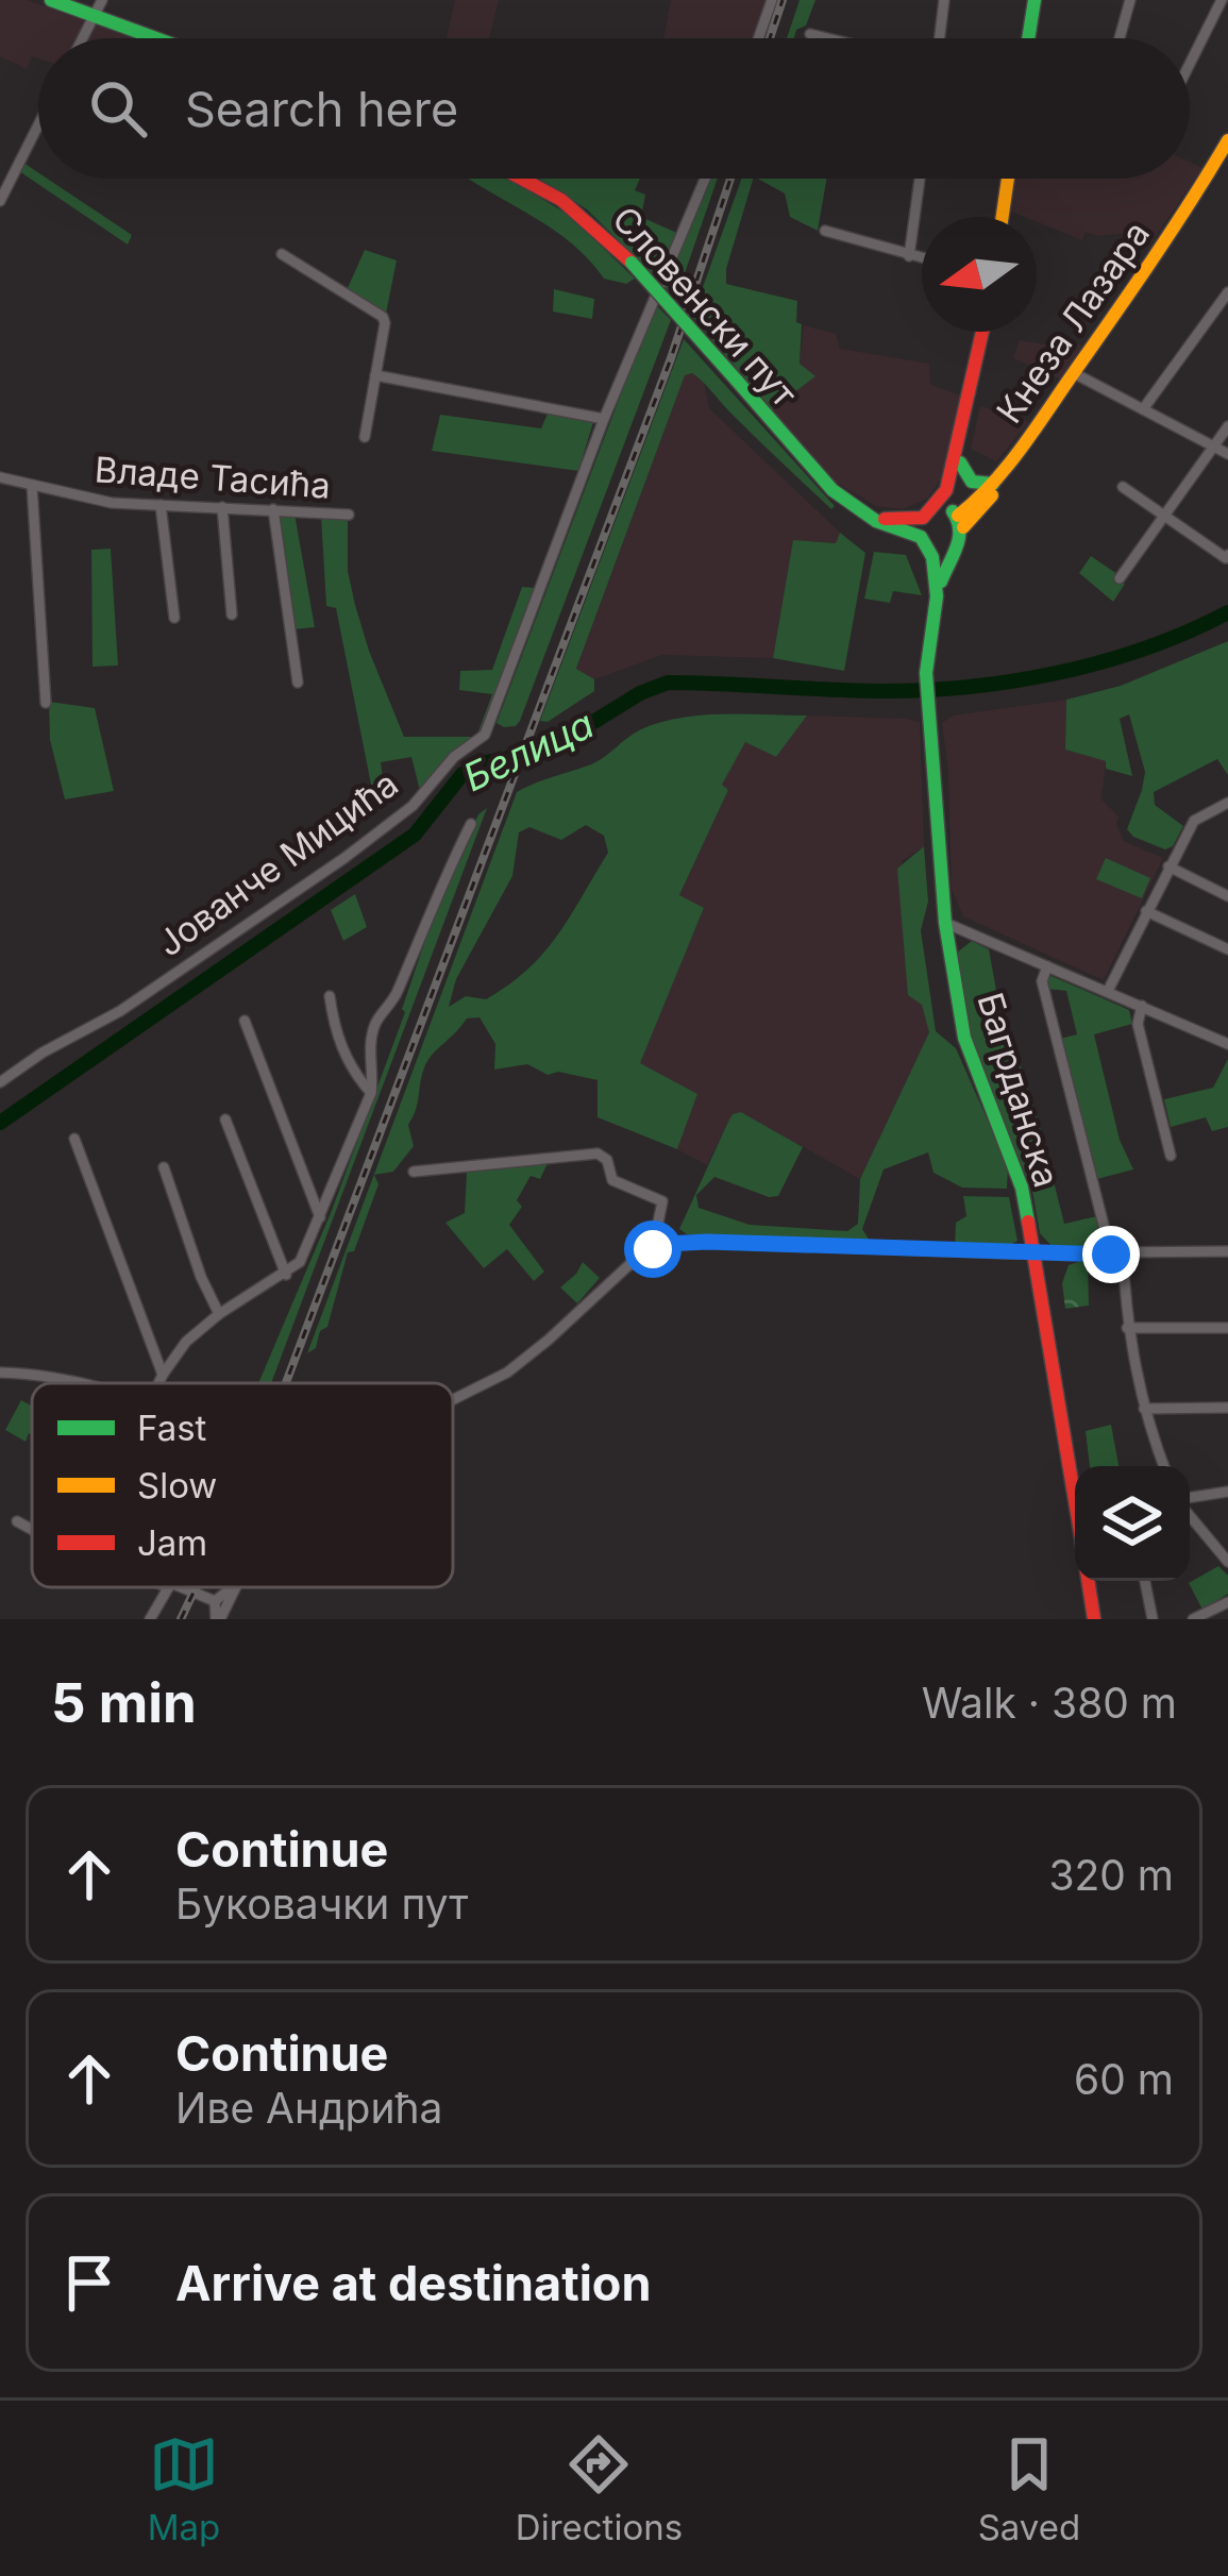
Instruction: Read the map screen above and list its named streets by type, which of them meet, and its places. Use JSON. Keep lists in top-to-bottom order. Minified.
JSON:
{"streets":{"main road":["Словенски пут","Кнеза Лазара","Багрданска"],"street":["Владе Тасића","Јованче Мицића"]},"water":["Белица"],"legend":["Fast","Slow","Jam"],"north":"left","page":{"search":"Search here","heading":["5 min","Walk · 380 m"],"list":[["Continue","Буковачки пут","320 m"],["Continue","Иве Андрића","60 m"],"Arrive at destination"],"nav":["Map","Directions","Saved"]}}
